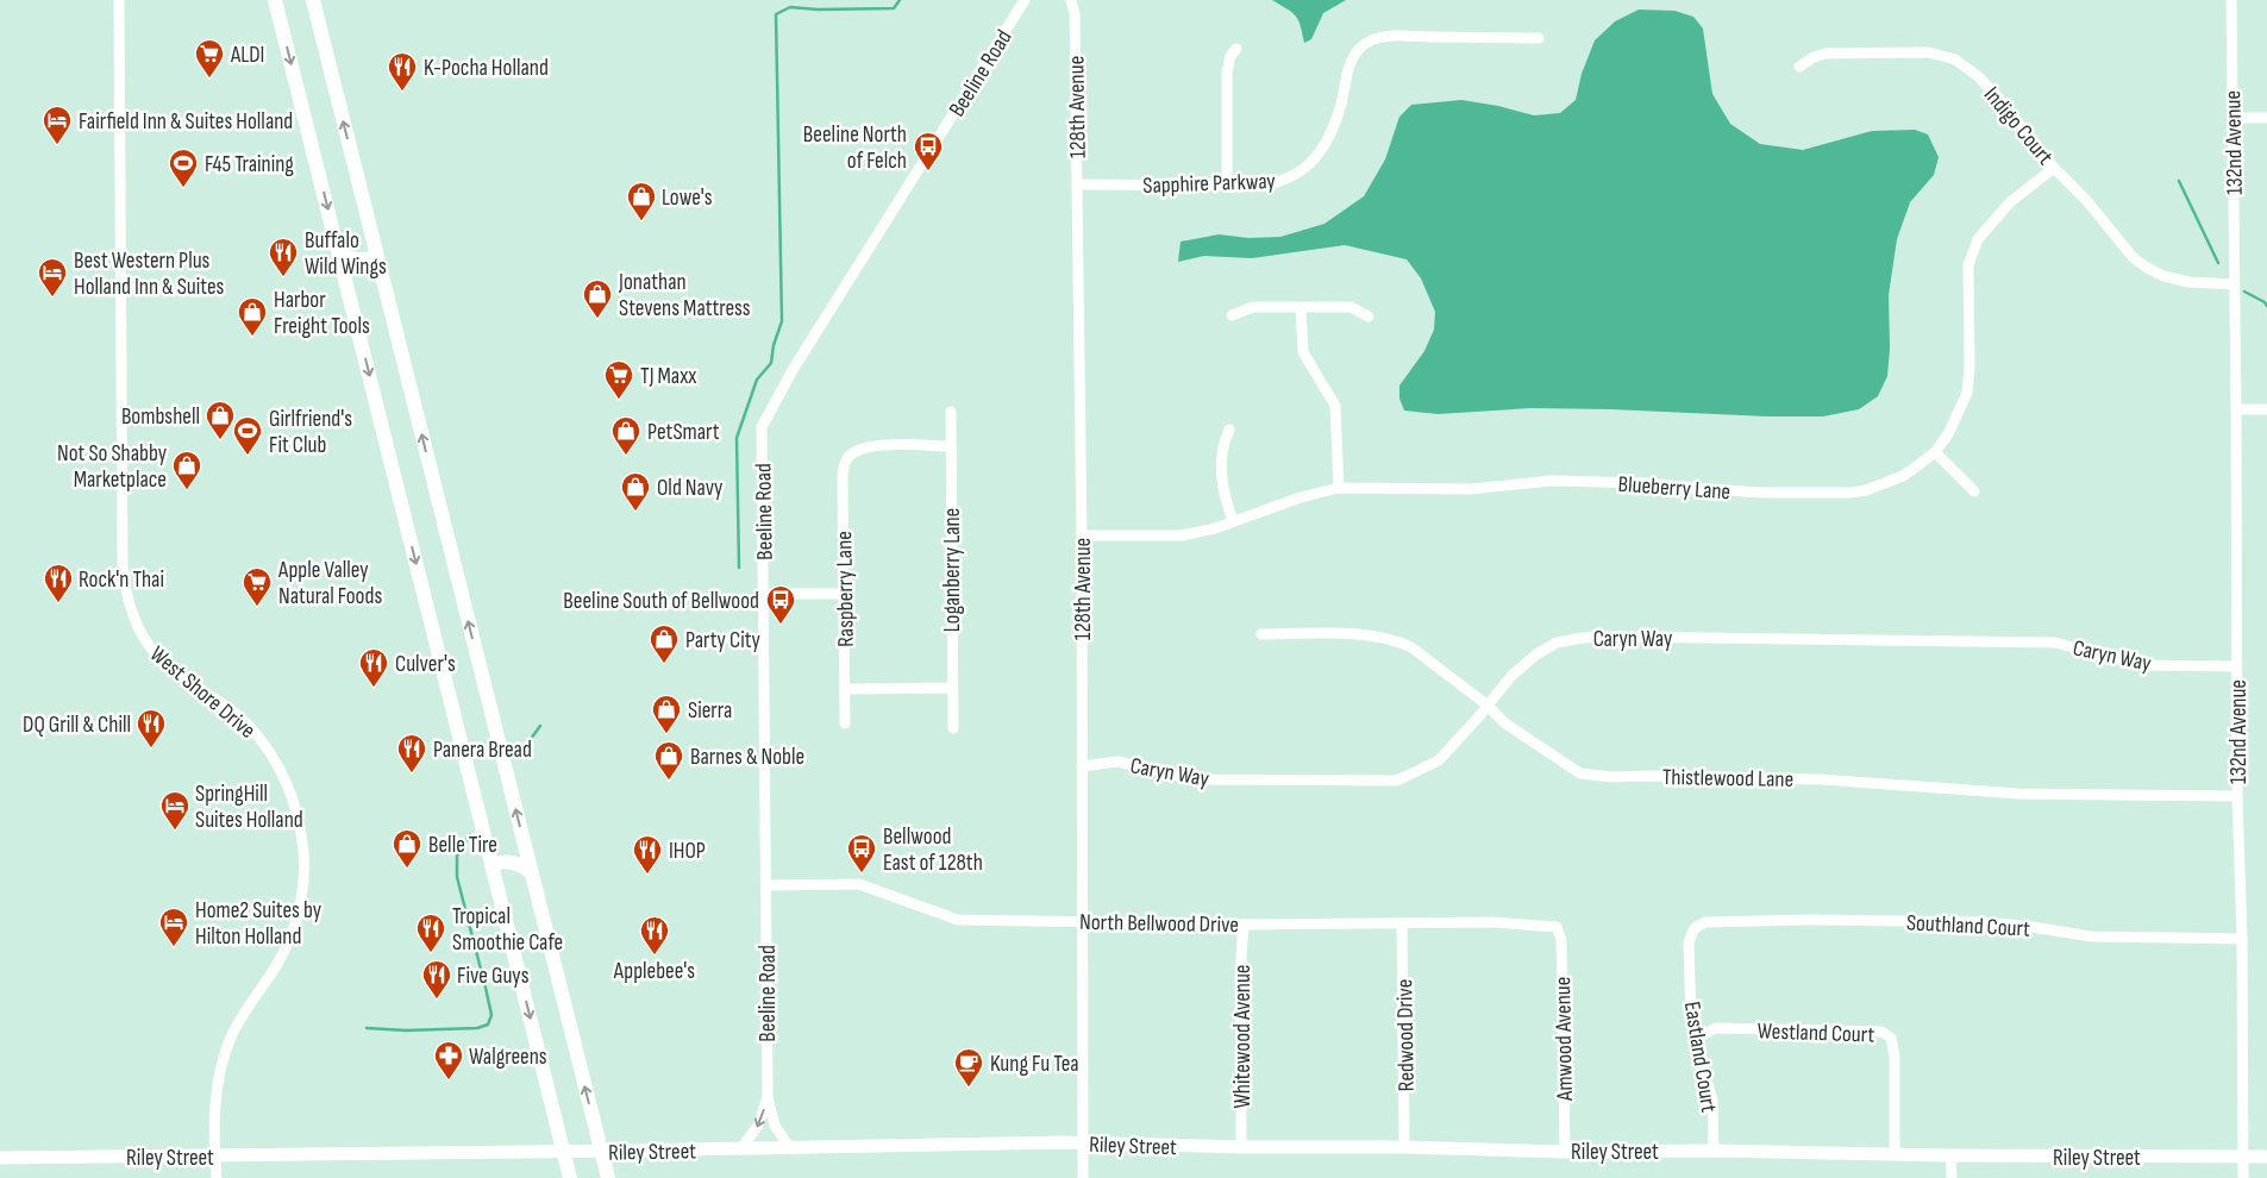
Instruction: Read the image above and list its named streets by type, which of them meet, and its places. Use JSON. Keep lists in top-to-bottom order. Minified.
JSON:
{"streets":{"main road":["Riley Street"],"street":["Beeline Road","128th Avenue","Indigo Court","132nd Avenue","Sapphire Parkway","Blueberry Lane","Loganberry Lane","Raspberry Lane","Caryn Way","West Shore Drive","Thistlewood Lane","North Bellwood Drive","Southland Court","Westland Court","Redwood Drive","Whitewood Avenue","Amwood Avenue","Eastland Court"]},"crossings":[["Beeline Road","North Bellwood Drive"],["Beeline Road","Riley Street"],["128th Avenue","Sapphire Parkway"],["128th Avenue","Blueberry Lane"],["128th Avenue","Caryn Way"],["128th Avenue","North Bellwood Drive"],["128th Avenue","Riley Street"],["Indigo Court","132nd Avenue"],["Indigo Court","Blueberry Lane"],["132nd Avenue","Caryn Way"],["132nd Avenue","Thistlewood Lane"],["132nd Avenue","Southland Court"],["132nd Avenue","Riley Street"],["Loganberry Lane","Raspberry Lane"],["Caryn Way","Thistlewood Lane"],["West Shore Drive","Riley Street"],["North Bellwood Drive","Redwood Drive"],["North Bellwood Drive","Whitewood Avenue"],["North Bellwood Drive","Amwood Avenue"],["Southland Court","Eastland Court"],["Westland Court","Eastland Court"],["Westland Court","Riley Street"],["Redwood Drive","Riley Street"],["Whitewood Avenue","Riley Street"],["Amwood Avenue","Riley Street"],["Eastland Court","Riley Street"]],"places":{"supermarket":["ALDI","TJ Maxx","Apple Valley Natural Foods"],"restaurant":["K-Pocha Holland","Buffalo Wild Wings","Rock'n Thai","Culver's","DQ Grill & Chill","Panera Bread","IHOP","Tropical Smoothie Cafe","Applebee's","Five Guys"],"hotel":["Fairfield Inn & Suites Holland","Best Western Plus Holland Inn & Suites","SpringHill Suites Holland","Home2 Suites by Hilton Holland"],"bus stop":["Beeline North of Felch","Beeline South of Bellwood","Bellwood East of 128th"],"sports":["F45 Training","Girlfriend's Fit Club"],"shop":["Lowe's","Jonathan Stevens Mattress","Harbor Freight Tools","Bombshell","PetSmart","Not So Shabby Marketplace","Old Navy","Party City","Sierra","Barnes & Noble","Belle Tire"],"pharmacy":["Walgreens"],"cafe":["Kung Fu Tea"]}}
